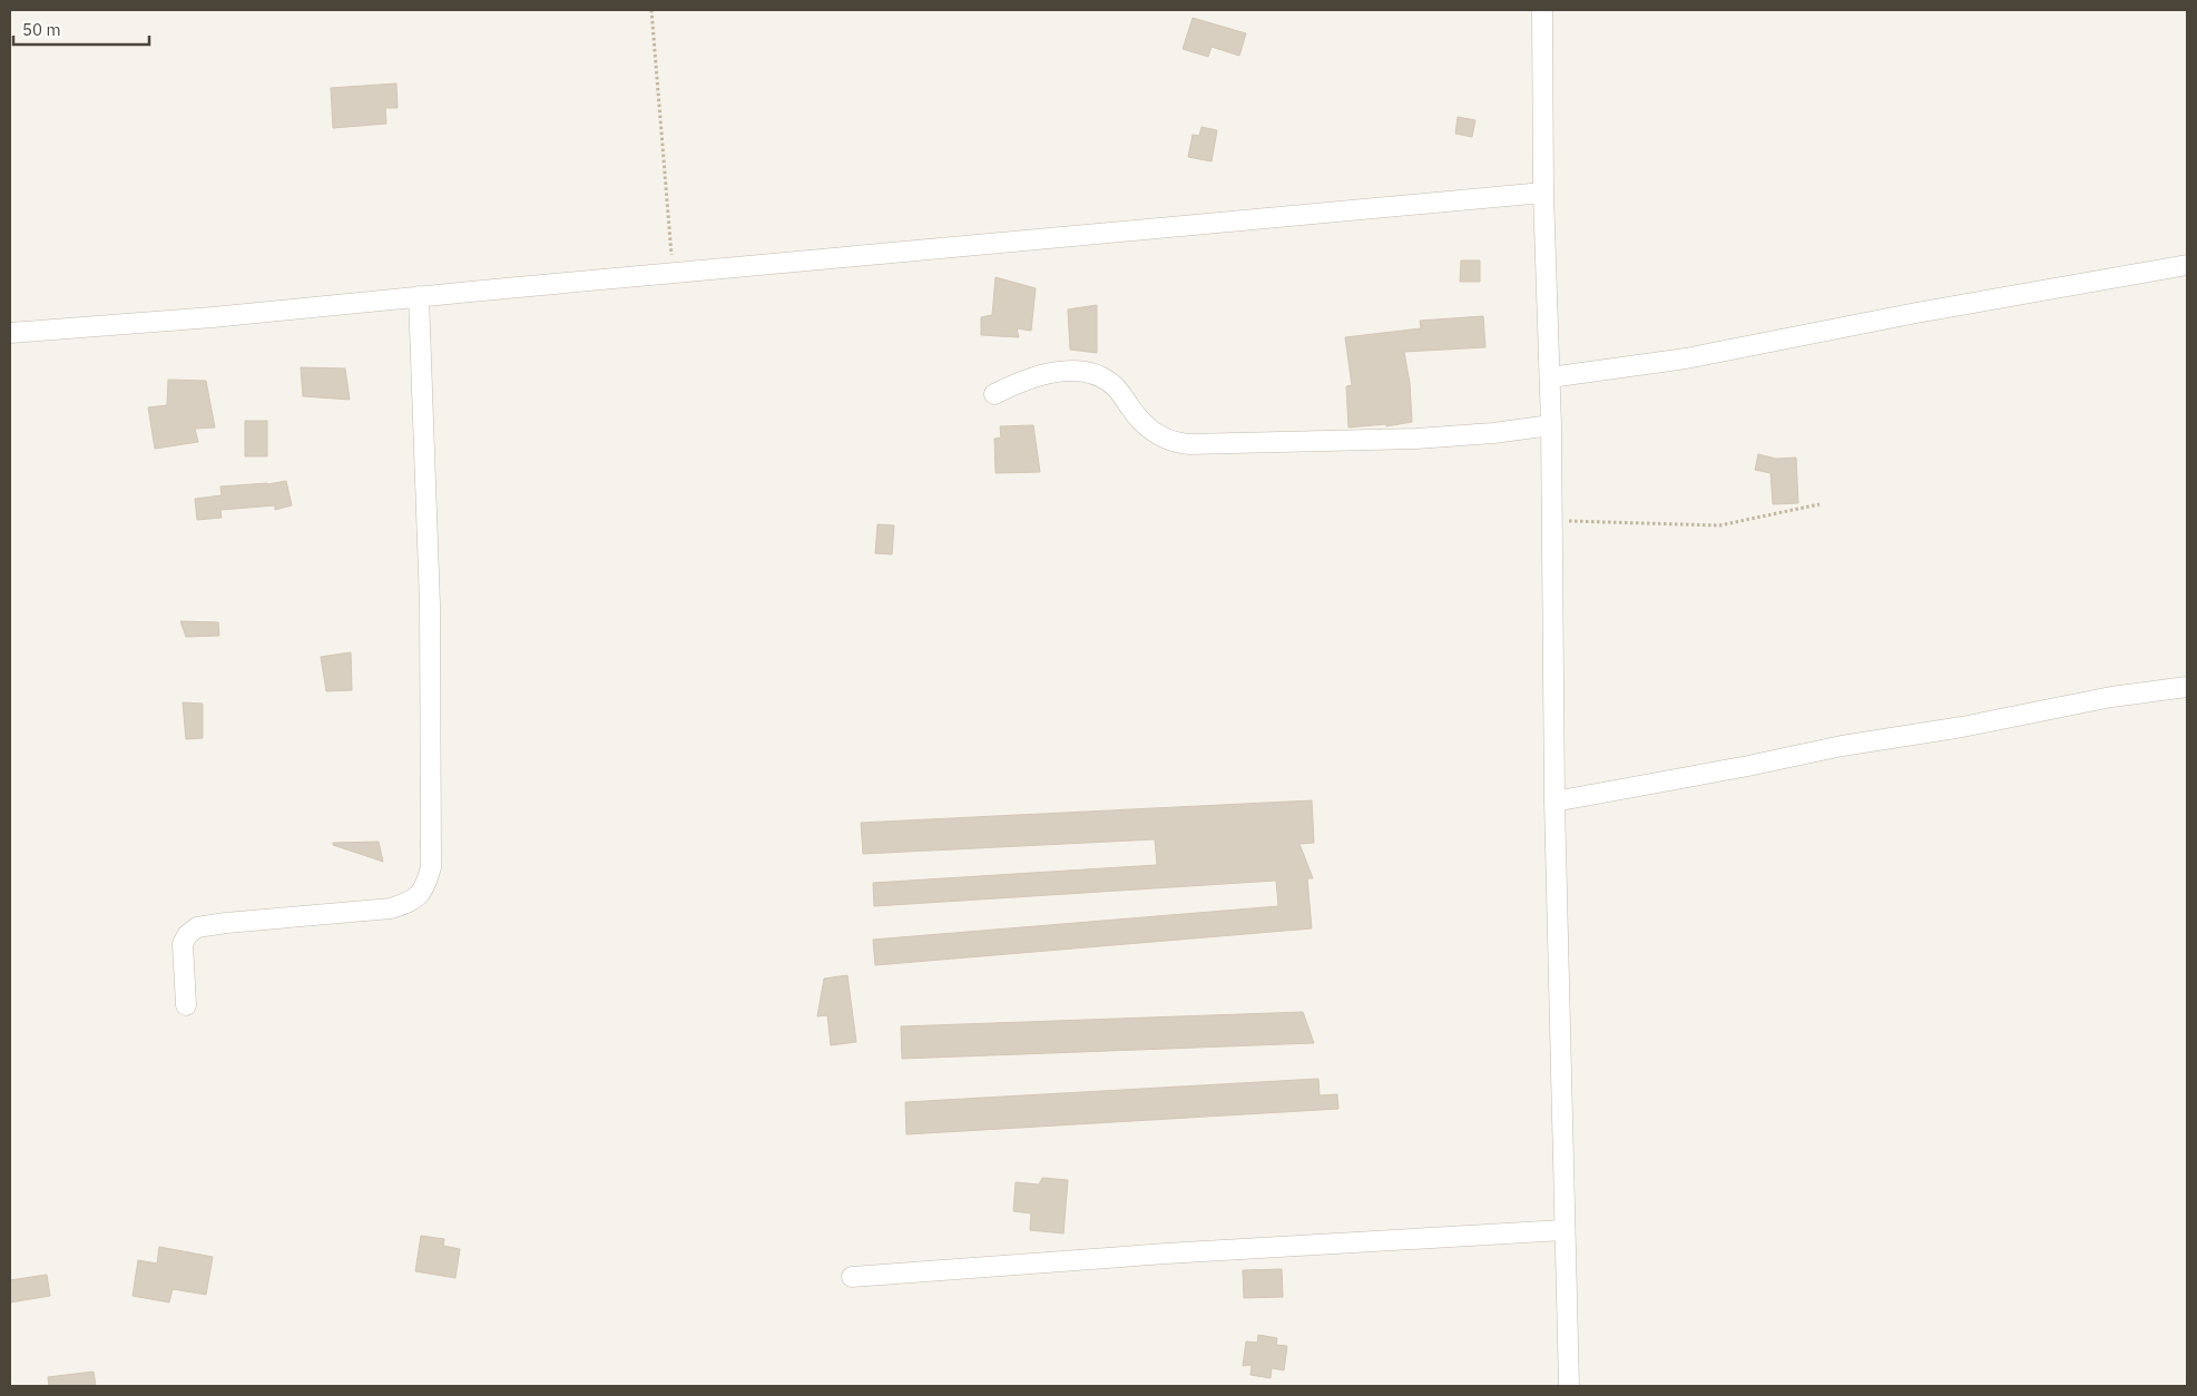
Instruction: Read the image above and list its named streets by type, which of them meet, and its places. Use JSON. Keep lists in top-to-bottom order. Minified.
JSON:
{"scale_bar":"50 m"}
